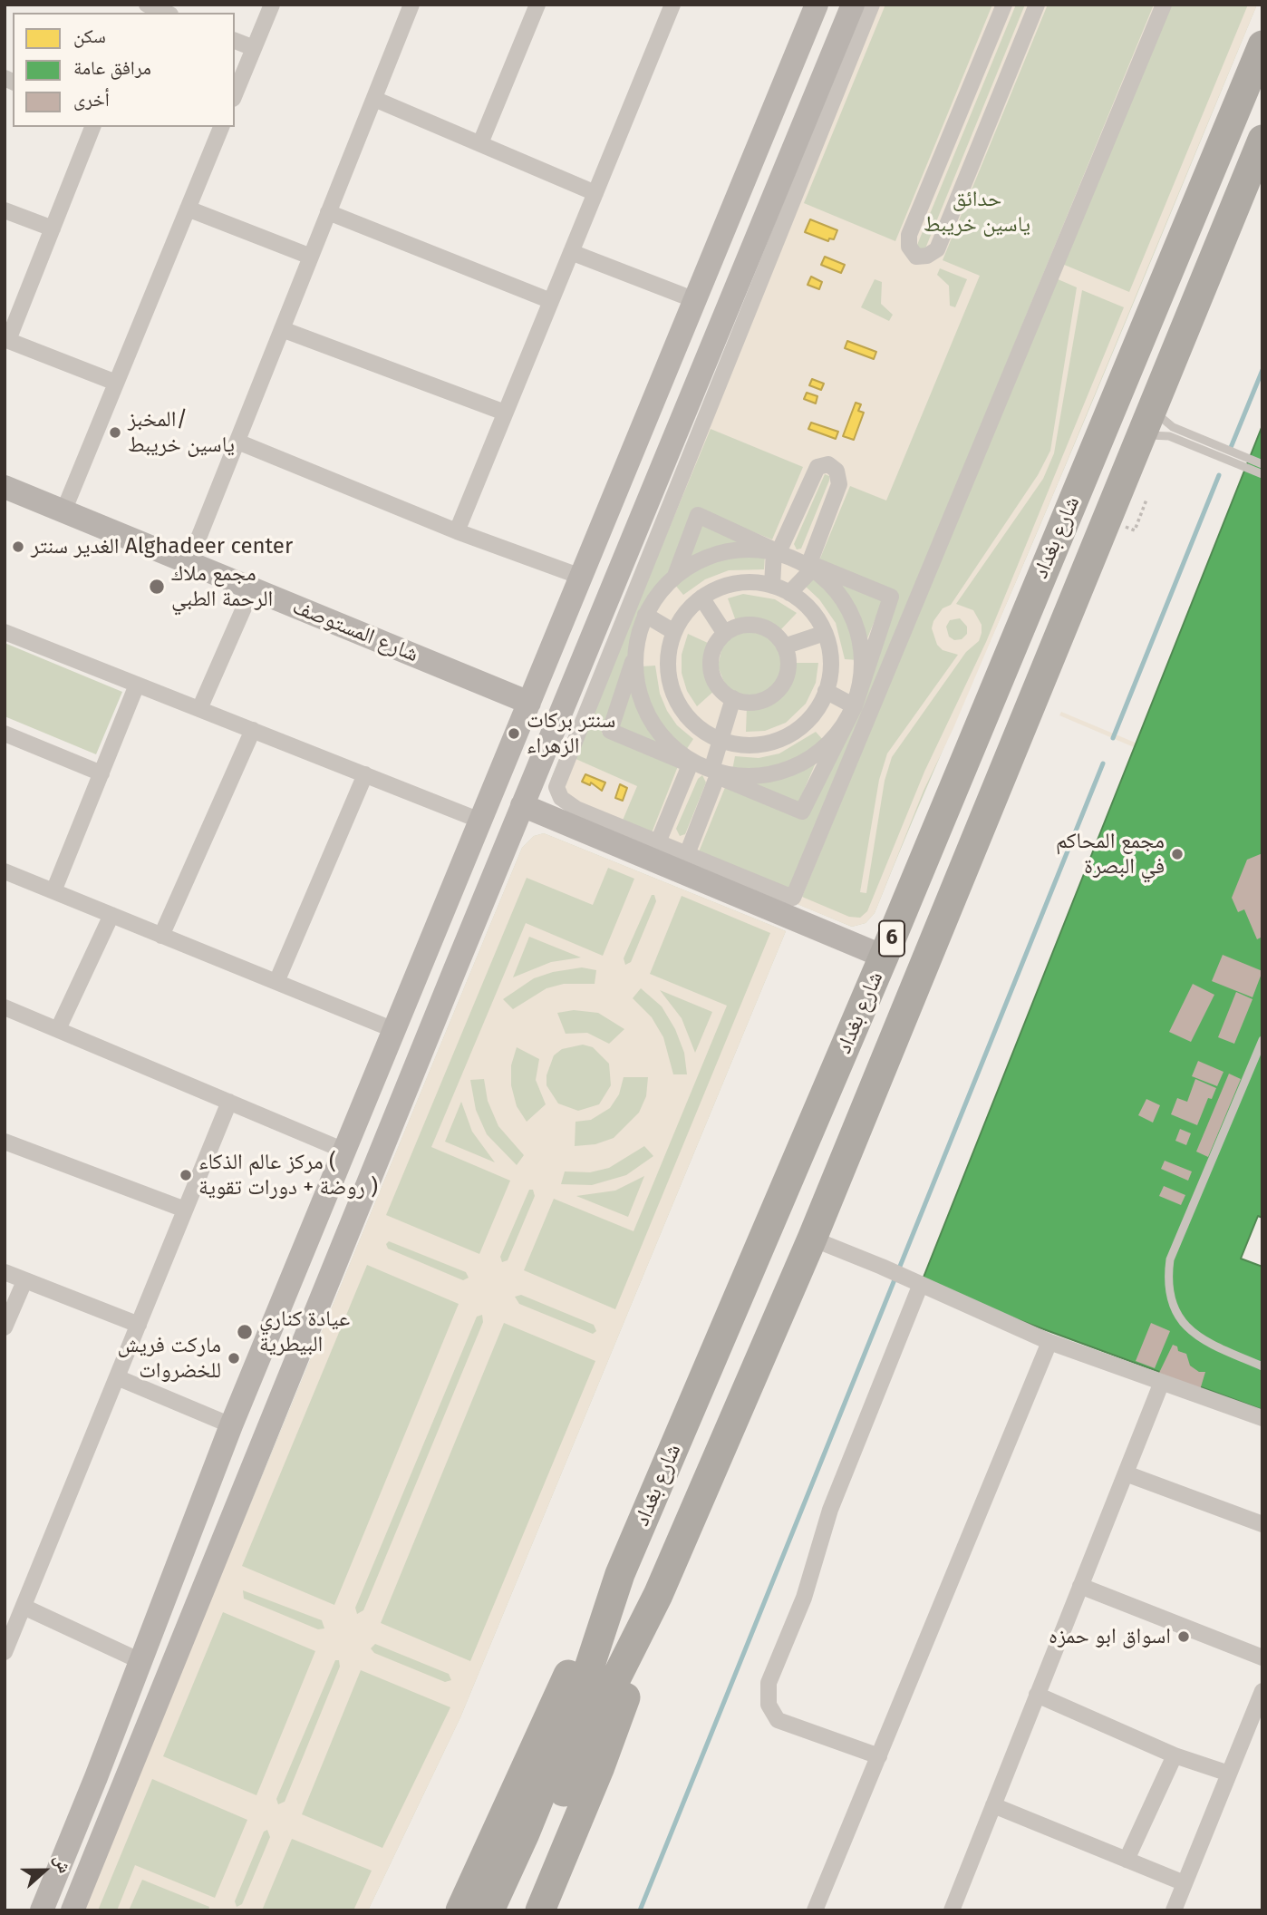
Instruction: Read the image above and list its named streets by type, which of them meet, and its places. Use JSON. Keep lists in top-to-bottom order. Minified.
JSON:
{"streets":{"highway":["شارع بغداد","6"],"street":["شارع المستوصف"]},"parks":["حدائق ياسين خريبط"],"places":["المخبز/ ياسين خريبط","الغدير سنتر Alghadeer center","مجمع ملاك الرحمة الطبي","سنتر بركات الزهراء","مجمع المحاكم في البصرة","مركز عالم الذكاء ( روضة + دورات تقوية )","عيادة كناري البيطرية","ماركت فريش للخضروات","اسواق ابو حمزه"],"legend":["سكن","مرافق عامة","أخرى"],"north":"right"}
